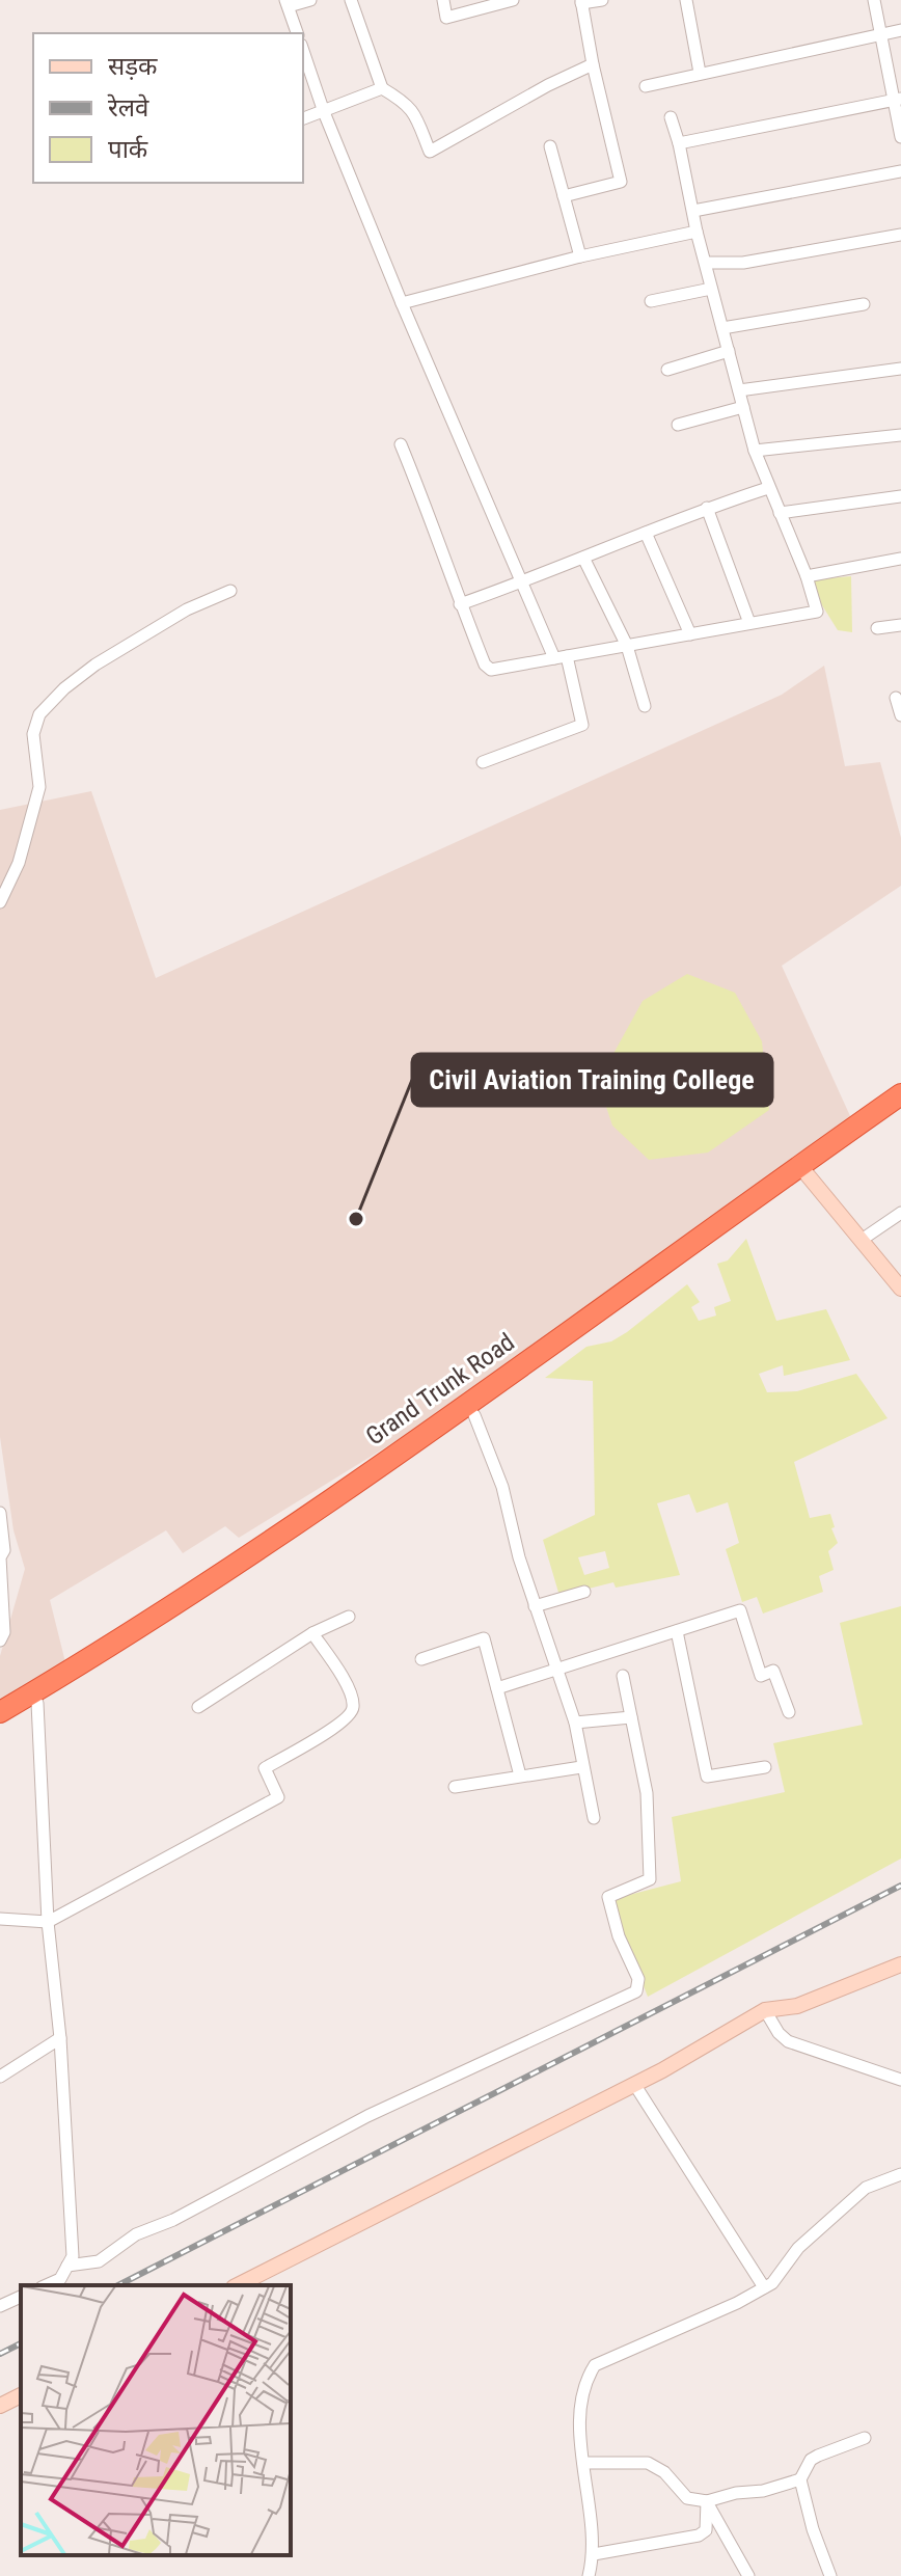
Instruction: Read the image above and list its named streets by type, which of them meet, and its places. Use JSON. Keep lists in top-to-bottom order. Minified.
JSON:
{"streets":{"highway":["Grand Trunk Road"]},"places":["Civil Aviation Training College"],"legend":["सड़क","रेलवे","पार्क"]}
